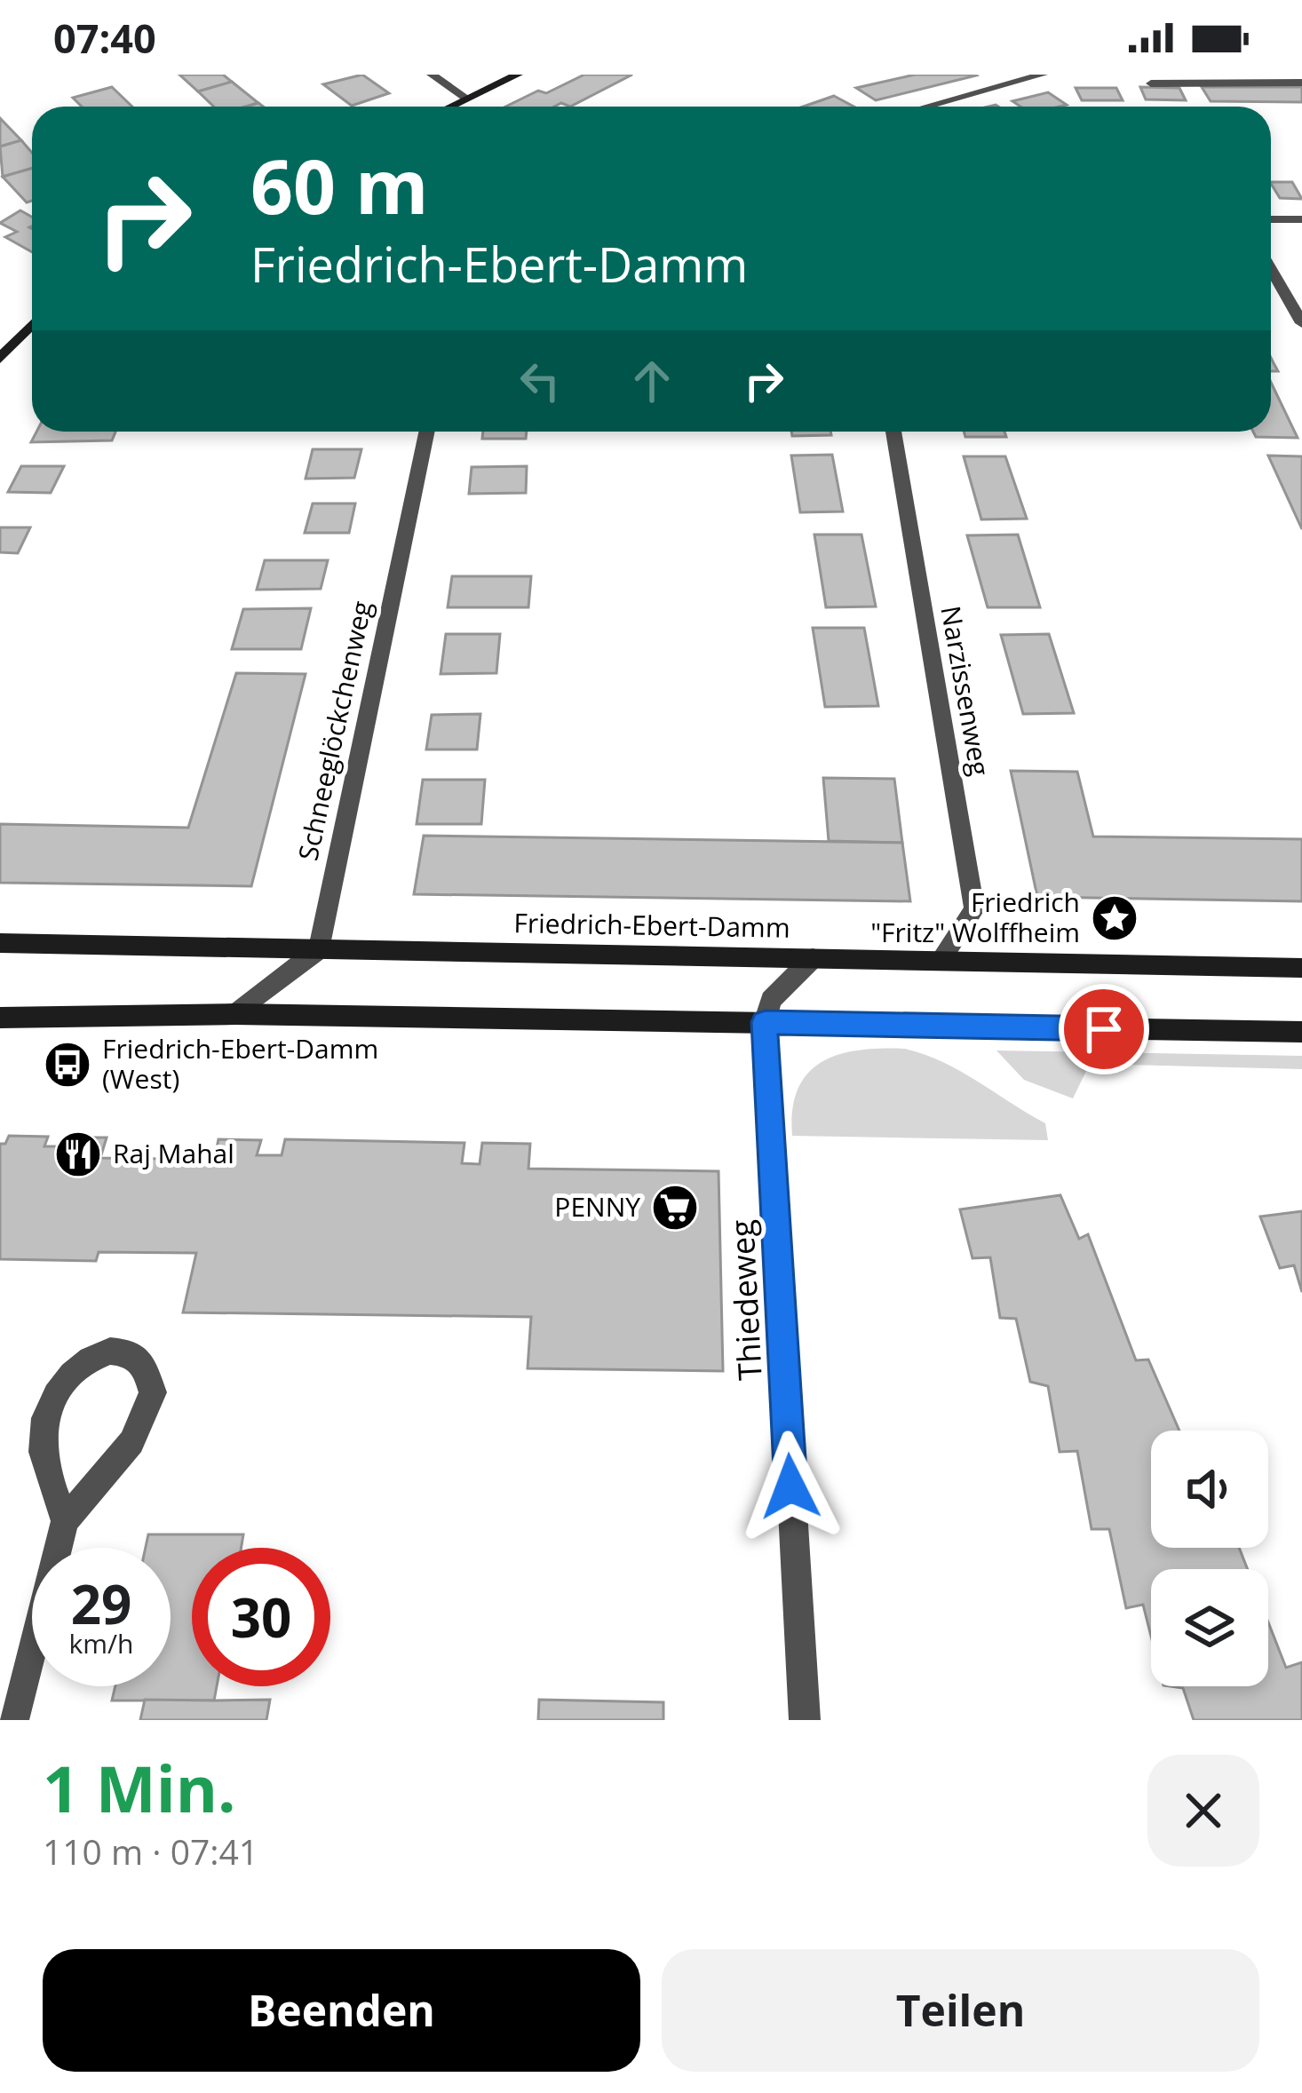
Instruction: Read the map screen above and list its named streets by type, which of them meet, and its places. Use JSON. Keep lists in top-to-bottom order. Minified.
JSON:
{"streets":{"main road":["Friedrich-Ebert-Damm"],"street":["Narzissenweg","Schneeglöckchenweg","Thiedeweg"]},"crossings":[["Narzissenweg","Friedrich-Ebert-Damm"],["Schneeglöckchenweg","Friedrich-Ebert-Damm"]],"places":{"place":["Friedrich \"Fritz\" Wolffheim"],"bus stop":["Friedrich-Ebert-Damm (West)"],"restaurant":["Raj Mahal"],"supermarket":["PENNY"]},"page":{"status":"07:40","turn":["60 m","Friedrich-Ebert-Damm"],"speed":"29 km/h","limit":"30","heading":["1 Min.","110 m · 07:41"],"buttons":["Beenden","Teilen"]}}
